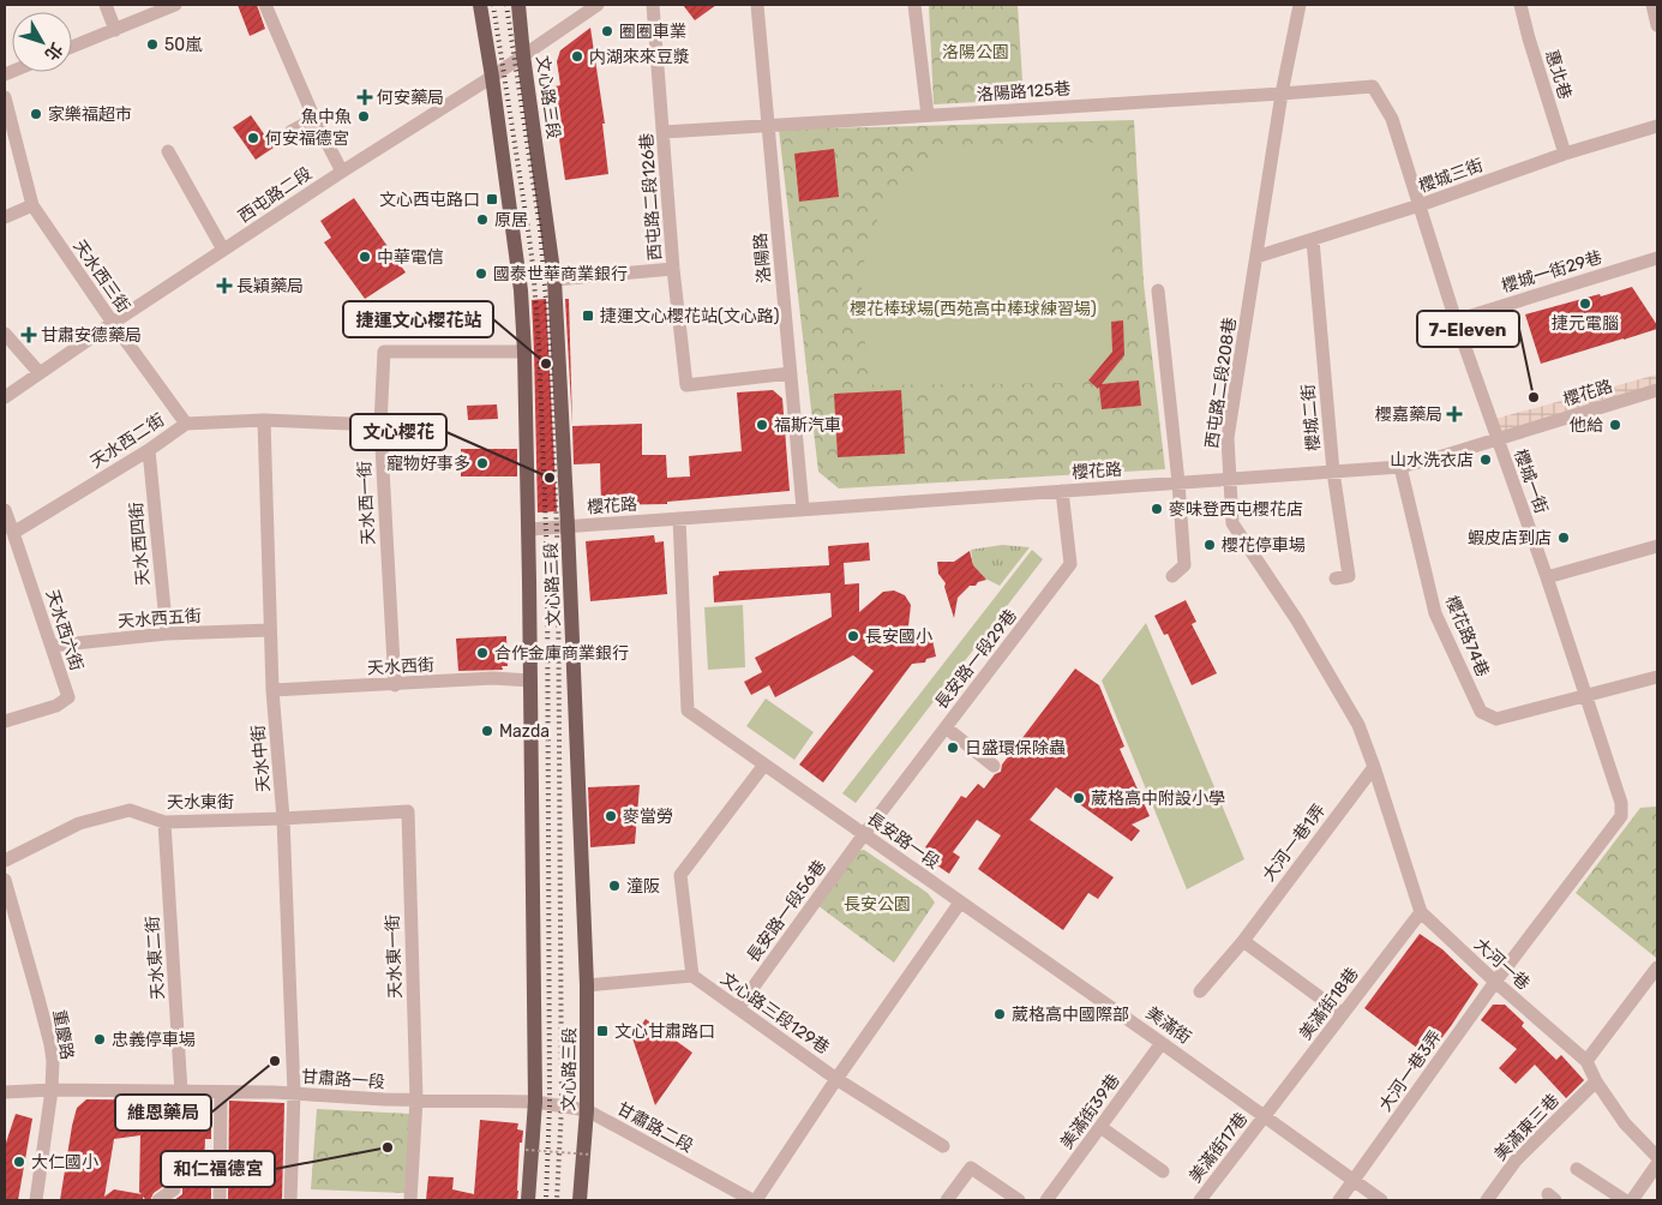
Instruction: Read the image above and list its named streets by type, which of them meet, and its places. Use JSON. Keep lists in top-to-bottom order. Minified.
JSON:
{"streets":{"main road":["文心路三段"],"street":["惠北巷","洛陽路125巷","櫻城三街","西屯路二段","西屯路二段126巷","洛陽路","櫻城一街29巷","天水西三街","西屯路二段208巷","櫻花路","櫻城二街","天水西二街","櫻城一街","天水西一街","天水西四街","天水西五街","天水西六街","櫻花路74巷","長安路一段29巷","天水西街","天水中街","天水東街","長安路一段","大河一巷1弄","長安路一段56巷","天水東一街","天水東二街","大河一巷","美滿街18巷","文心路三段129巷","美滿街","重慶路","大河一巷3弄","甘肅路一段","美滿街39巷","甘肅路二段","美滿東三巷","美滿街17巷"]},"crossings":[["惠北巷","櫻城三街"],["洛陽路125巷","西屯路二段126巷"],["洛陽路125巷","洛陽路"],["洛陽路125巷","西屯路二段208巷"],["洛陽路125巷","櫻城一街"],["文心路三段","西屯路二段"],["文心路三段","櫻花路"],["文心路三段","天水西一街"],["文心路三段","天水西街"],["文心路三段","甘肅路一段"],["文心路三段","甘肅路二段"],["櫻城三街","西屯路二段208巷"],["櫻城三街","櫻城二街"],["櫻城三街","櫻城一街"],["西屯路二段","天水西三街"],["西屯路二段126巷","洛陽路"],["洛陽路","櫻花路"],["櫻城一街29巷","櫻城一街"],["天水西三街","天水西二街"],["西屯路二段208巷","櫻花路"],["西屯路二段208巷","櫻城一街"],["西屯路二段208巷","大河一巷1弄"],["西屯路二段208巷","大河一巷"],["櫻花路","櫻城二街"],["櫻花路","櫻城一街"],["櫻花路","櫻花路74巷"],["櫻花路","長安路一段29巷"],["櫻花路","長安路一段"],["天水西二街","天水西一街"],["天水西二街","天水西四街"],["天水西二街","天水西六街"],["天水西二街","天水中街"],["櫻城一街","櫻花路74巷"],["櫻城一街","大河一巷"],["櫻城一街","大河一巷3弄"],["天水西一街","天水西街"],["天水西四街","天水西五街"],["天水西五街","天水西六街"],["天水西五街","天水中街"],["長安路一段29巷","長安路一段"],["長安路一段29巷","長安路一段56巷"],["天水西街","天水中街"],["天水中街","天水東街"],["天水中街","甘肅路一段"],["天水東街","天水東一街"],["天水東街","天水東二街"],["長安路一段","長安路一段56巷"],["長安路一段","美滿街"],["大河一巷1弄","大河一巷"],["長安路一段56巷","文心路三段129巷"],["天水東一街","甘肅路一段"],["天水東二街","甘肅路一段"],["大河一巷","美滿街18巷"],["大河一巷","大河一巷3弄"],["大河一巷","美滿東三巷"],["美滿街18巷","美滿街"],["美滿街18巷","美滿街17巷"],["美滿街","大河一巷3弄"],["美滿街","美滿街39巷"],["美滿街","美滿街17巷"],["重慶路","甘肅路一段"],["甘肅路一段","甘肅路二段"]],"parks":["洛陽公園","櫻花棒球場(西苑高中棒球練習場)","長安公園"],"places":{"other":["圈圈車業","50嵐","内湖來來豆漿","家樂福超市","魚中魚","何安福德宮","原居","中華電信","國泰世華商業銀行","捷元電腦","捷運文心櫻花站","7-Eleven","福斯汽車","他給","山水洗衣店","寵物好事多","文心櫻花","麥味登西屯櫻花店","蝦皮店到店","櫻花停車場","長安國小","合作金庫商業銀行","Mazda","日盛環保除蟲","葳格高中附設小學","麥當勞","潼阪","葳格高中國際部","忠義停車場","維恩藥局","和仁福德宮","大仁國小"],"health":["何安藥局","長穎藥局","甘肅安德藥局","櫻嘉藥局"],"transit":["文心西屯路口","捷運文心櫻花站(文心路)","文心甘肅路口"]},"north":"bottom right"}
